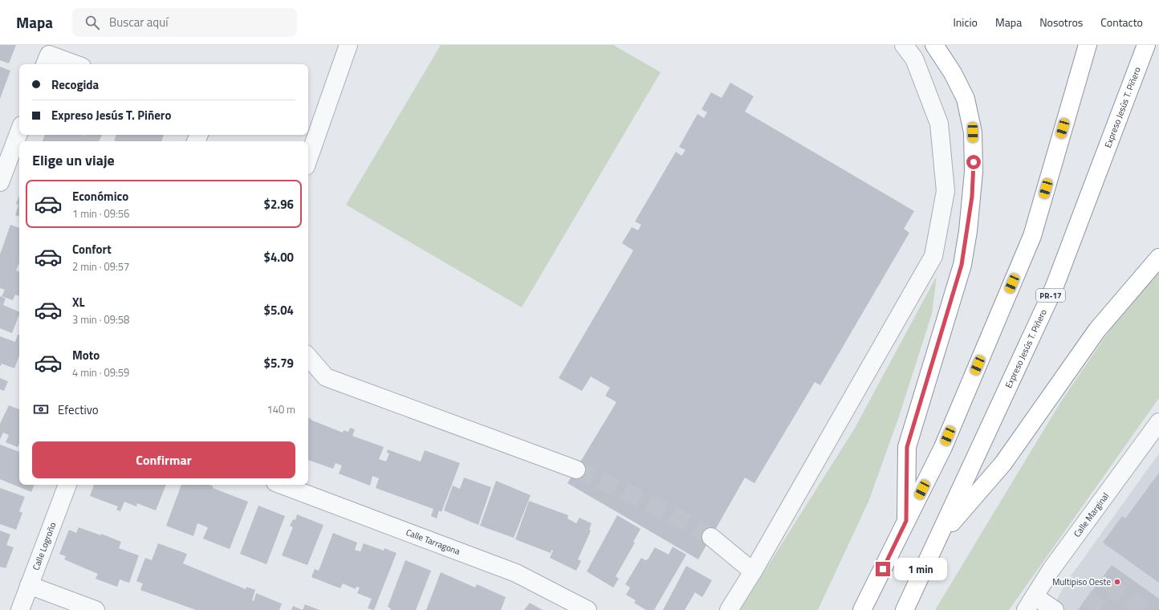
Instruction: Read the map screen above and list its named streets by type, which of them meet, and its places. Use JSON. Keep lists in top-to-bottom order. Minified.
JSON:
{"streets":{"highway":["Expreso Jesús T. Piñero","PR-17"],"street":["Calle Marginal","Calle Tarragona","Calle Logroño"]},"places":["Multipiso Oeste"],"page":{"header":"Mapa","search":"Buscar aquí","nav":["Inicio","Mapa","Nosotros","Contacto"],"banner":["Recogida","Expreso Jesús T. Piñero"],"heading":"Elige un viaje","list":[{"name":"Económico","note":"1 min · 09:56","value":"$2.96"},{"name":"Confort","note":"2 min · 09:57","value":"$4.00"},{"name":"XL","note":"3 min · 09:58","value":"$5.04"},{"name":"Moto","note":"4 min · 09:59","value":"$5.79"}],"pay":["Efectivo","140 m"],"buttons":"Confirmar","bubble":"1 min"}}
